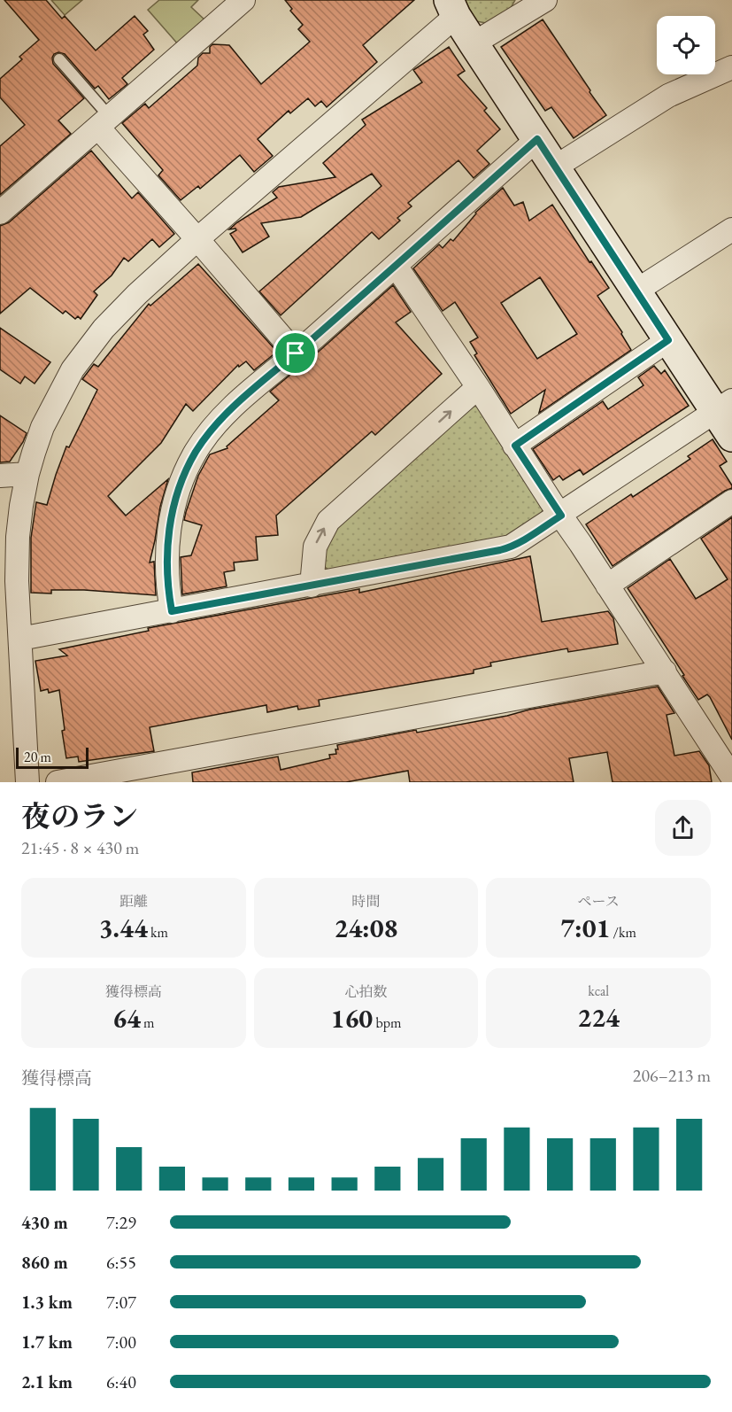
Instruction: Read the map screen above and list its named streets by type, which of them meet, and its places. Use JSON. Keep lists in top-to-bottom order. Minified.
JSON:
{"scale_bar":"20 m","page":{"scale":"20 m","heading":["夜のラン","21:45 · 8 × 430 m"],"stats":[["距離","3.44 km"],["時間","24:08"],["ペース","7:01 /km"],["獲得標高","64 m"],["心拍数","160 bpm"],["kcal","224"]],"chart":["獲得標高","206–213 m"],"list":[{"name":"430 m","note":"7:29"},{"name":"860 m","note":"6:55"},{"name":"1.3 km","note":"7:07"},{"name":"1.7 km","note":"7:00"},{"name":"2.1 km","note":"6:40"}]}}
